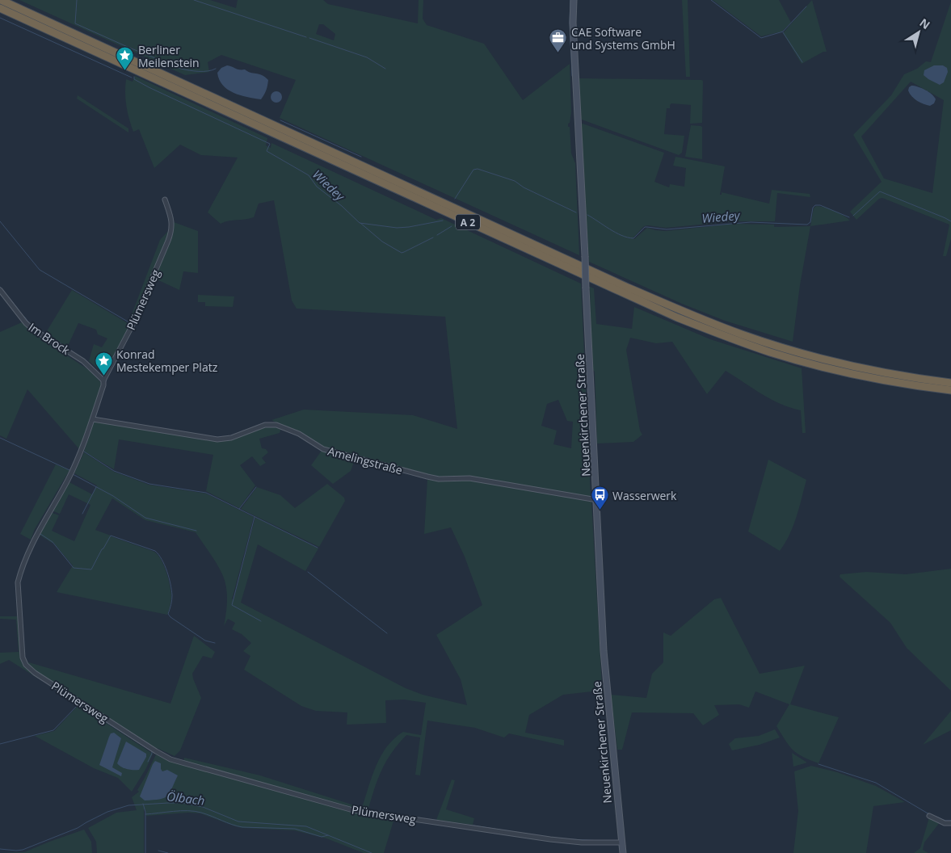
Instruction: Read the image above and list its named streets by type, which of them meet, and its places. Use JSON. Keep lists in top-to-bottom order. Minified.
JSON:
{"streets":{"highway":["A 2"],"main road":["Neuenkirchener Straße"],"street":["Plümersweg","Im Brock","Amelingstraße"]},"crossings":[["Plümersweg","Im Brock"],["Plümersweg","Neuenkirchener Straße"],["Plümersweg","Amelingstraße"],["Neuenkirchener Straße","Amelingstraße"]],"water":["Wiedey","Ölbach"],"places":{"office":["CAE Software und Systems GmbH"],"place":["Berliner Meilenstein","Konrad Mestekemper Platz"],"bus stop":["Wasserwerk"]},"north":"top right"}
